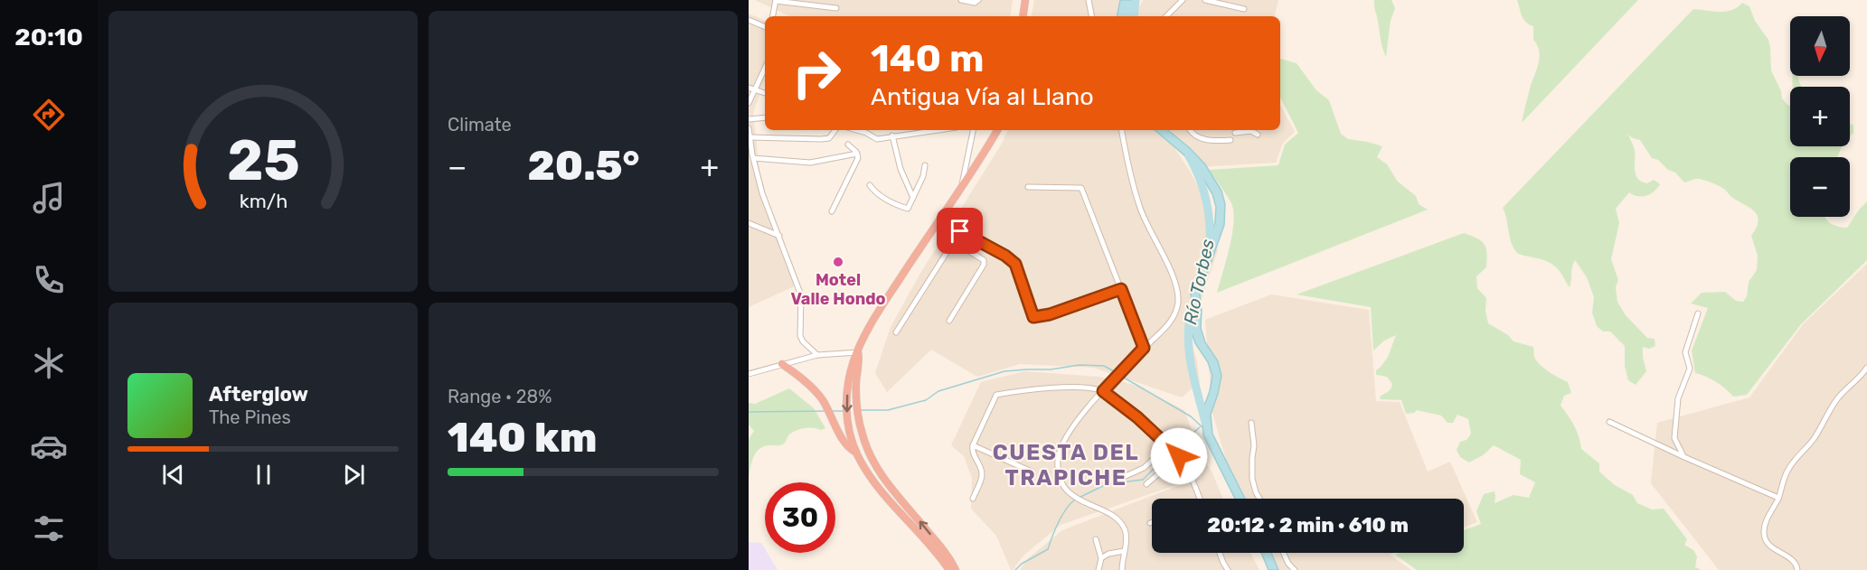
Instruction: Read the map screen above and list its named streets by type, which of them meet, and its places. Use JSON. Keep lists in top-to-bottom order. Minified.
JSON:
{"districts":["CUESTA DEL TRAPICHE"],"water":["Río Torbes"],"places":["Motel Valle Hondo"],"north":"bottom","page":{"tabs":"20:10","tile":["Climate",["Range · 28%","140 km"]],"map_buttons":["+","−"],"turn":["140 m","Antigua Vía al Llano"],"heat":["−","20.5°","+"],"song":["Afterglow","The Pines"],"limit":"30","trip":"20:12 · 2 min · 610 m","gauge":["25","km/h"]}}
